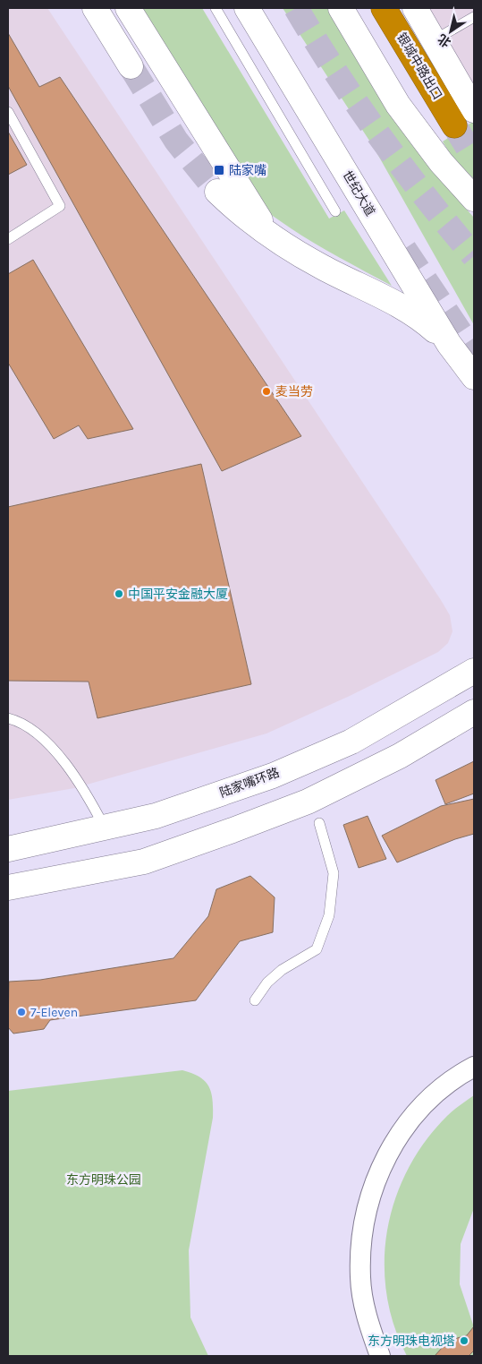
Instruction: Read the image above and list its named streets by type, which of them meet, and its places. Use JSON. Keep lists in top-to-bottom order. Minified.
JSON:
{"streets":{"highway":["银城中路出口"],"main road":["世纪大道","陆家嘴环路"]},"parks":["东方明珠公园"],"places":{"transit":["陆家嘴"],"other":["麦当劳","中国平安金融大厦","7-Eleven","东方明珠电视塔"]},"north":"bottom left"}
